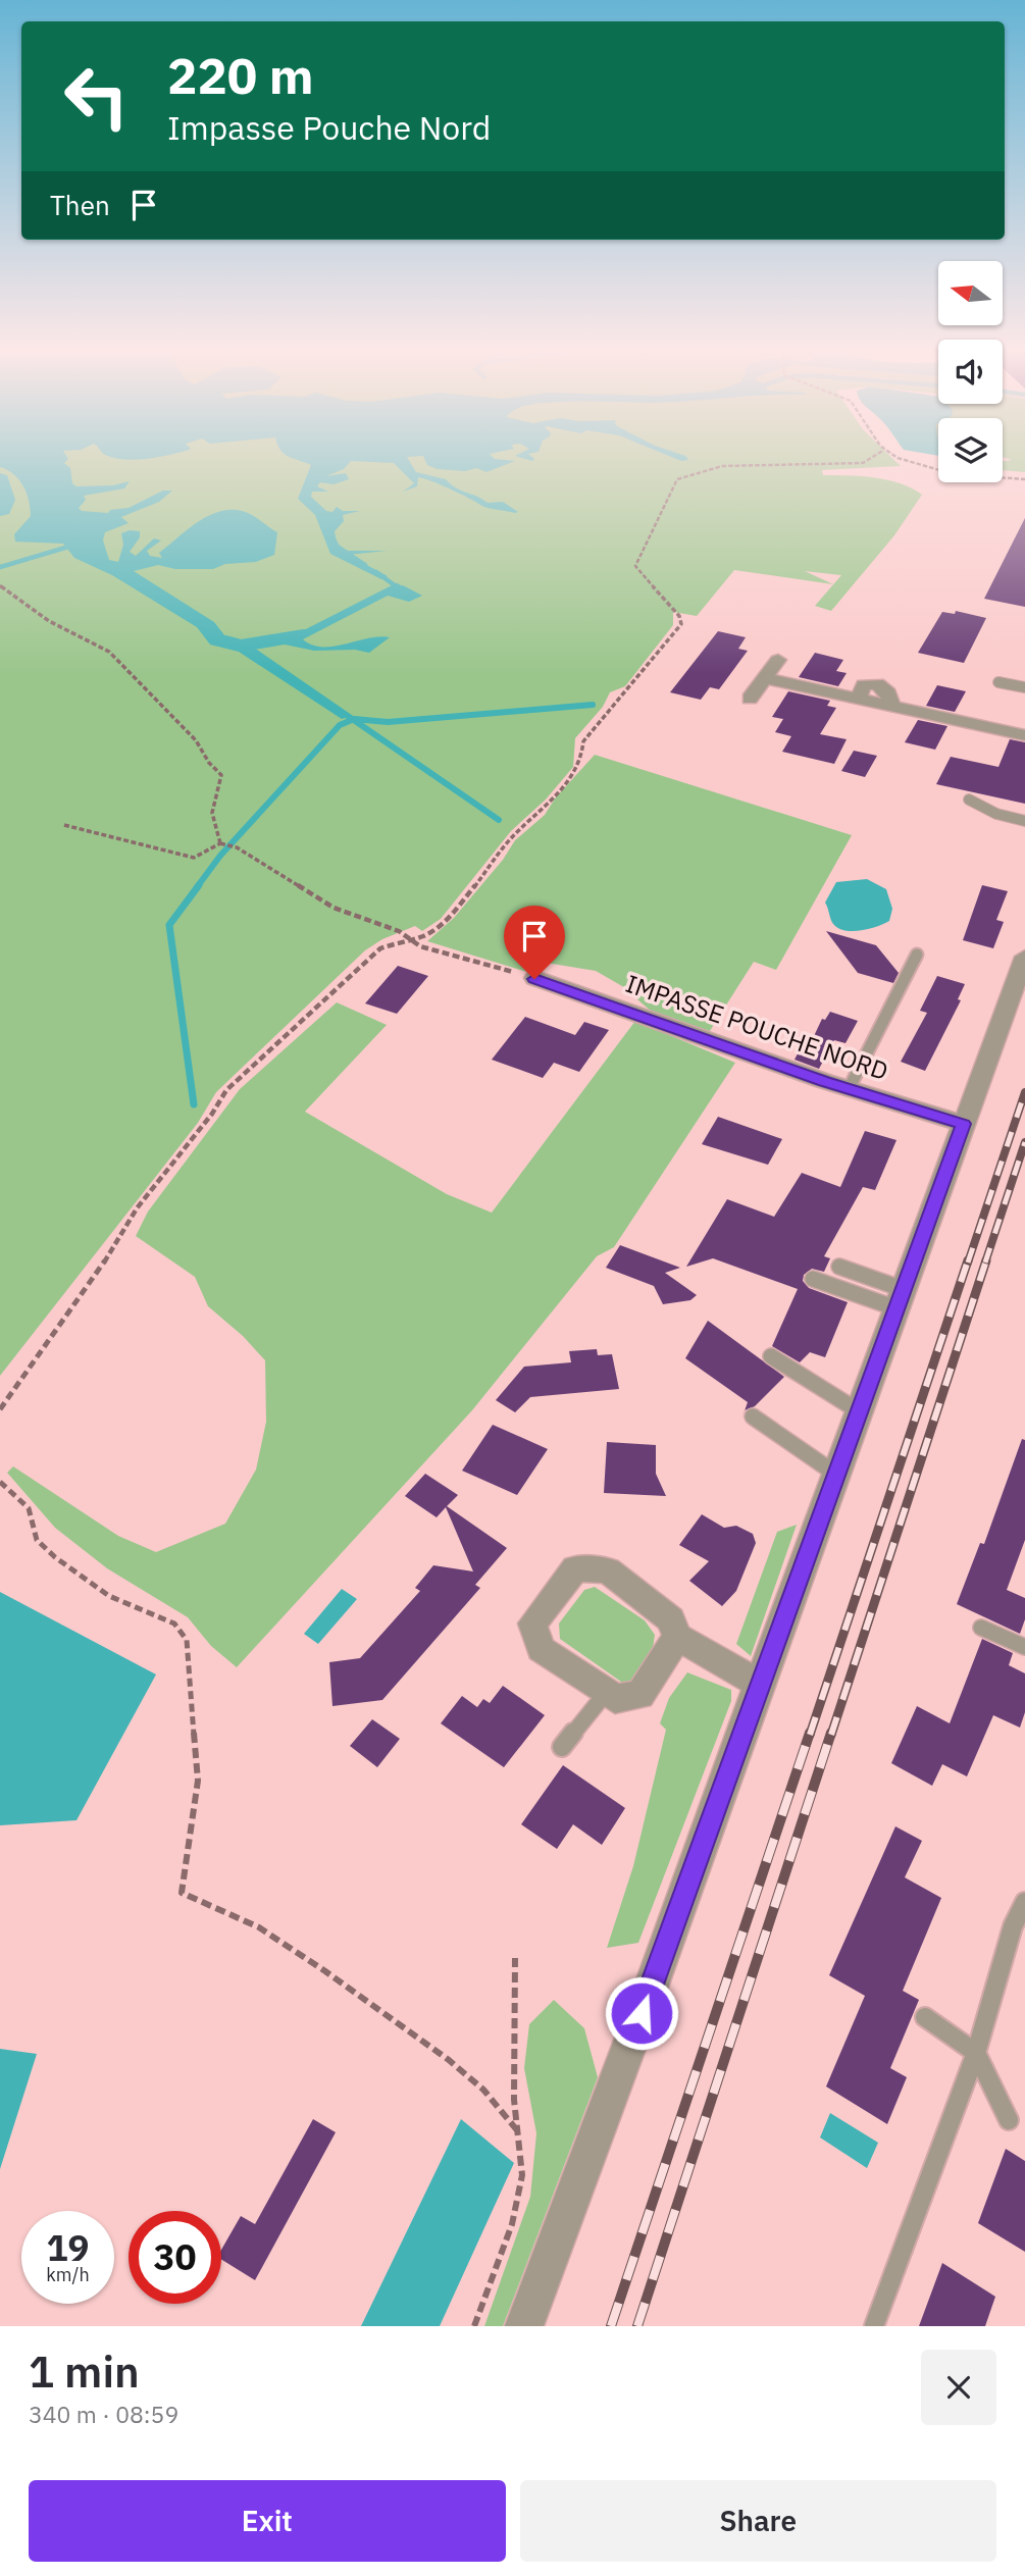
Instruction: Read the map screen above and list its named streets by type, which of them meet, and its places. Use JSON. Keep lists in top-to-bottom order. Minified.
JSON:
{"streets":{"street":["IMPASSE POUCHE NORD"]},"north":"left","page":{"turn":["220 m","Impasse Pouche Nord"],"then":"Then","speed":"19 km/h","limit":"30","heading":["1 min","340 m · 08:59"],"buttons":["Exit","Share"]}}
